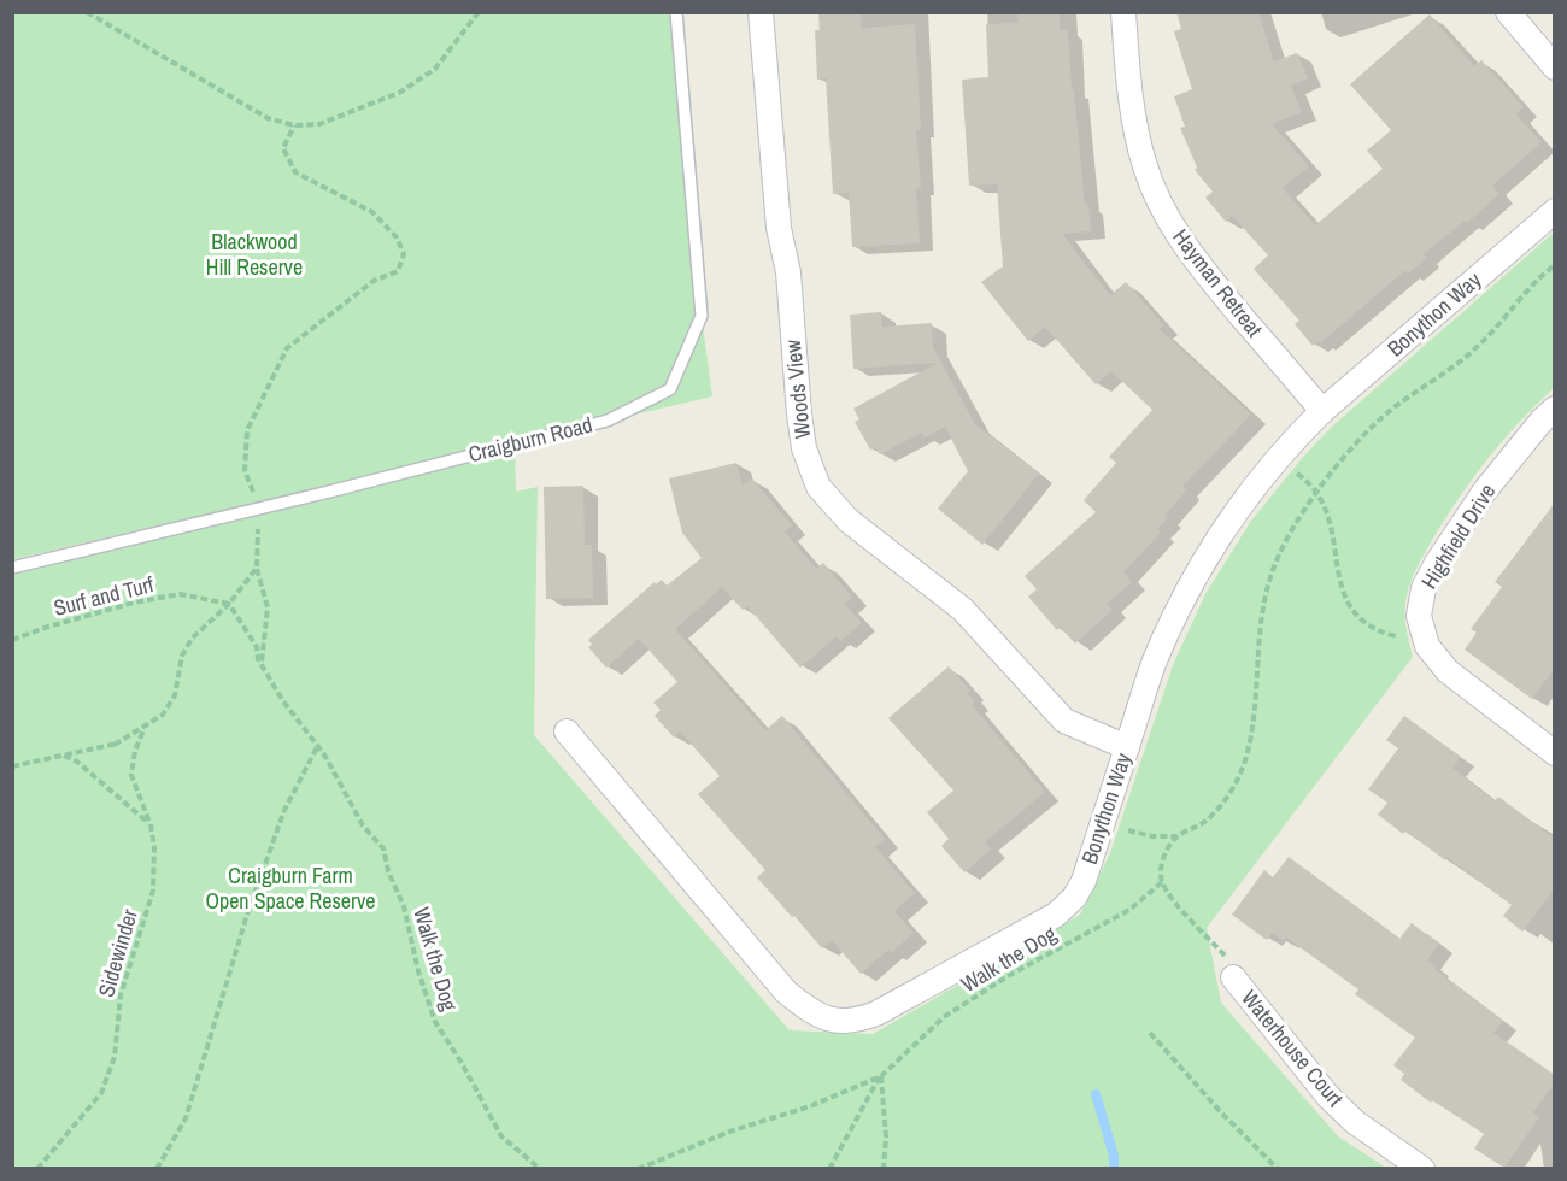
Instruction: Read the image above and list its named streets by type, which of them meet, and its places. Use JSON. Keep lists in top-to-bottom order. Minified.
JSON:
{"streets":{"street":["Hayman Retreat","Bonython Way","Woods View","Highfield Drive","Waterhouse Court"],"lane":["Craigburn Road"],"path":["Surf and Turf","Sidewinder","Walk the Dog"]},"crossings":[["Hayman Retreat","Bonython Way"],["Bonython Way","Woods View"],["Surf and Turf","Sidewinder"],["Surf and Turf","Walk the Dog"],["Sidewinder","Walk the Dog"]],"parks":["Blackwood Hill Reserve","Craigburn Farm Open Space Reserve"]}
